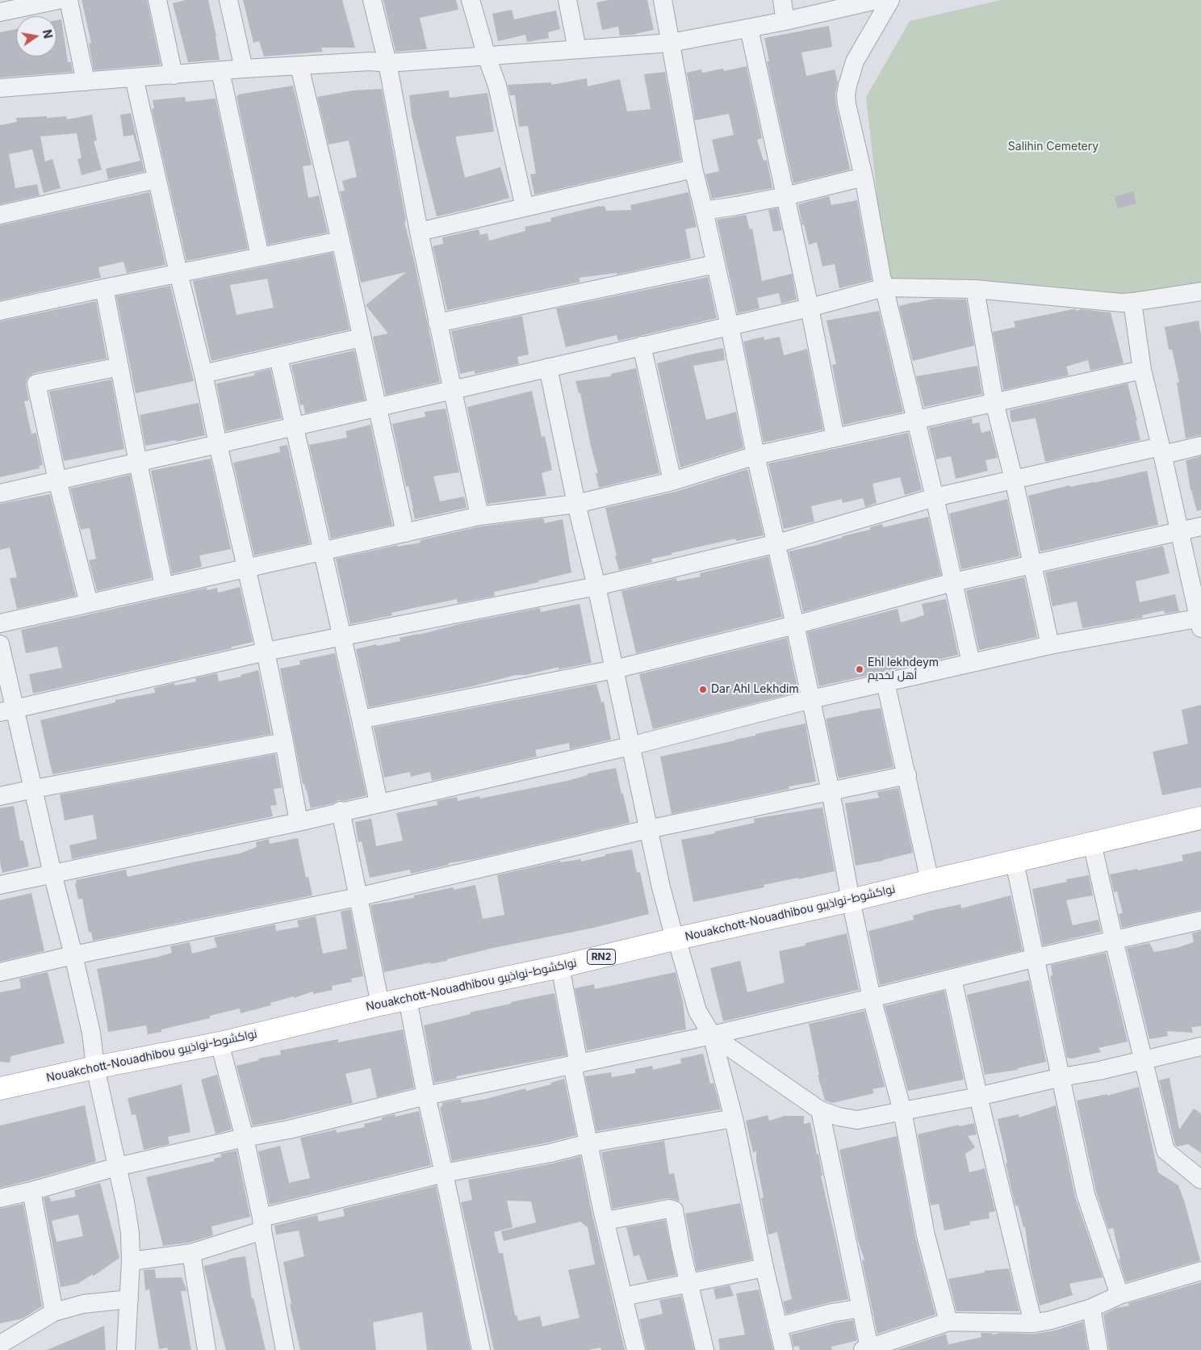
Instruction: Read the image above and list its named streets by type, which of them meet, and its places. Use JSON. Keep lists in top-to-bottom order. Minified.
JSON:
{"streets":{"highway":["Nouakchott-Nouadhibou نواكشوط-نواذيبو","RN2"]},"parks":["Salihin Cemetery"],"places":["Ehl lekhdeym أهل لخديم","Dar Ahl Lekhdim"],"north":"right"}
